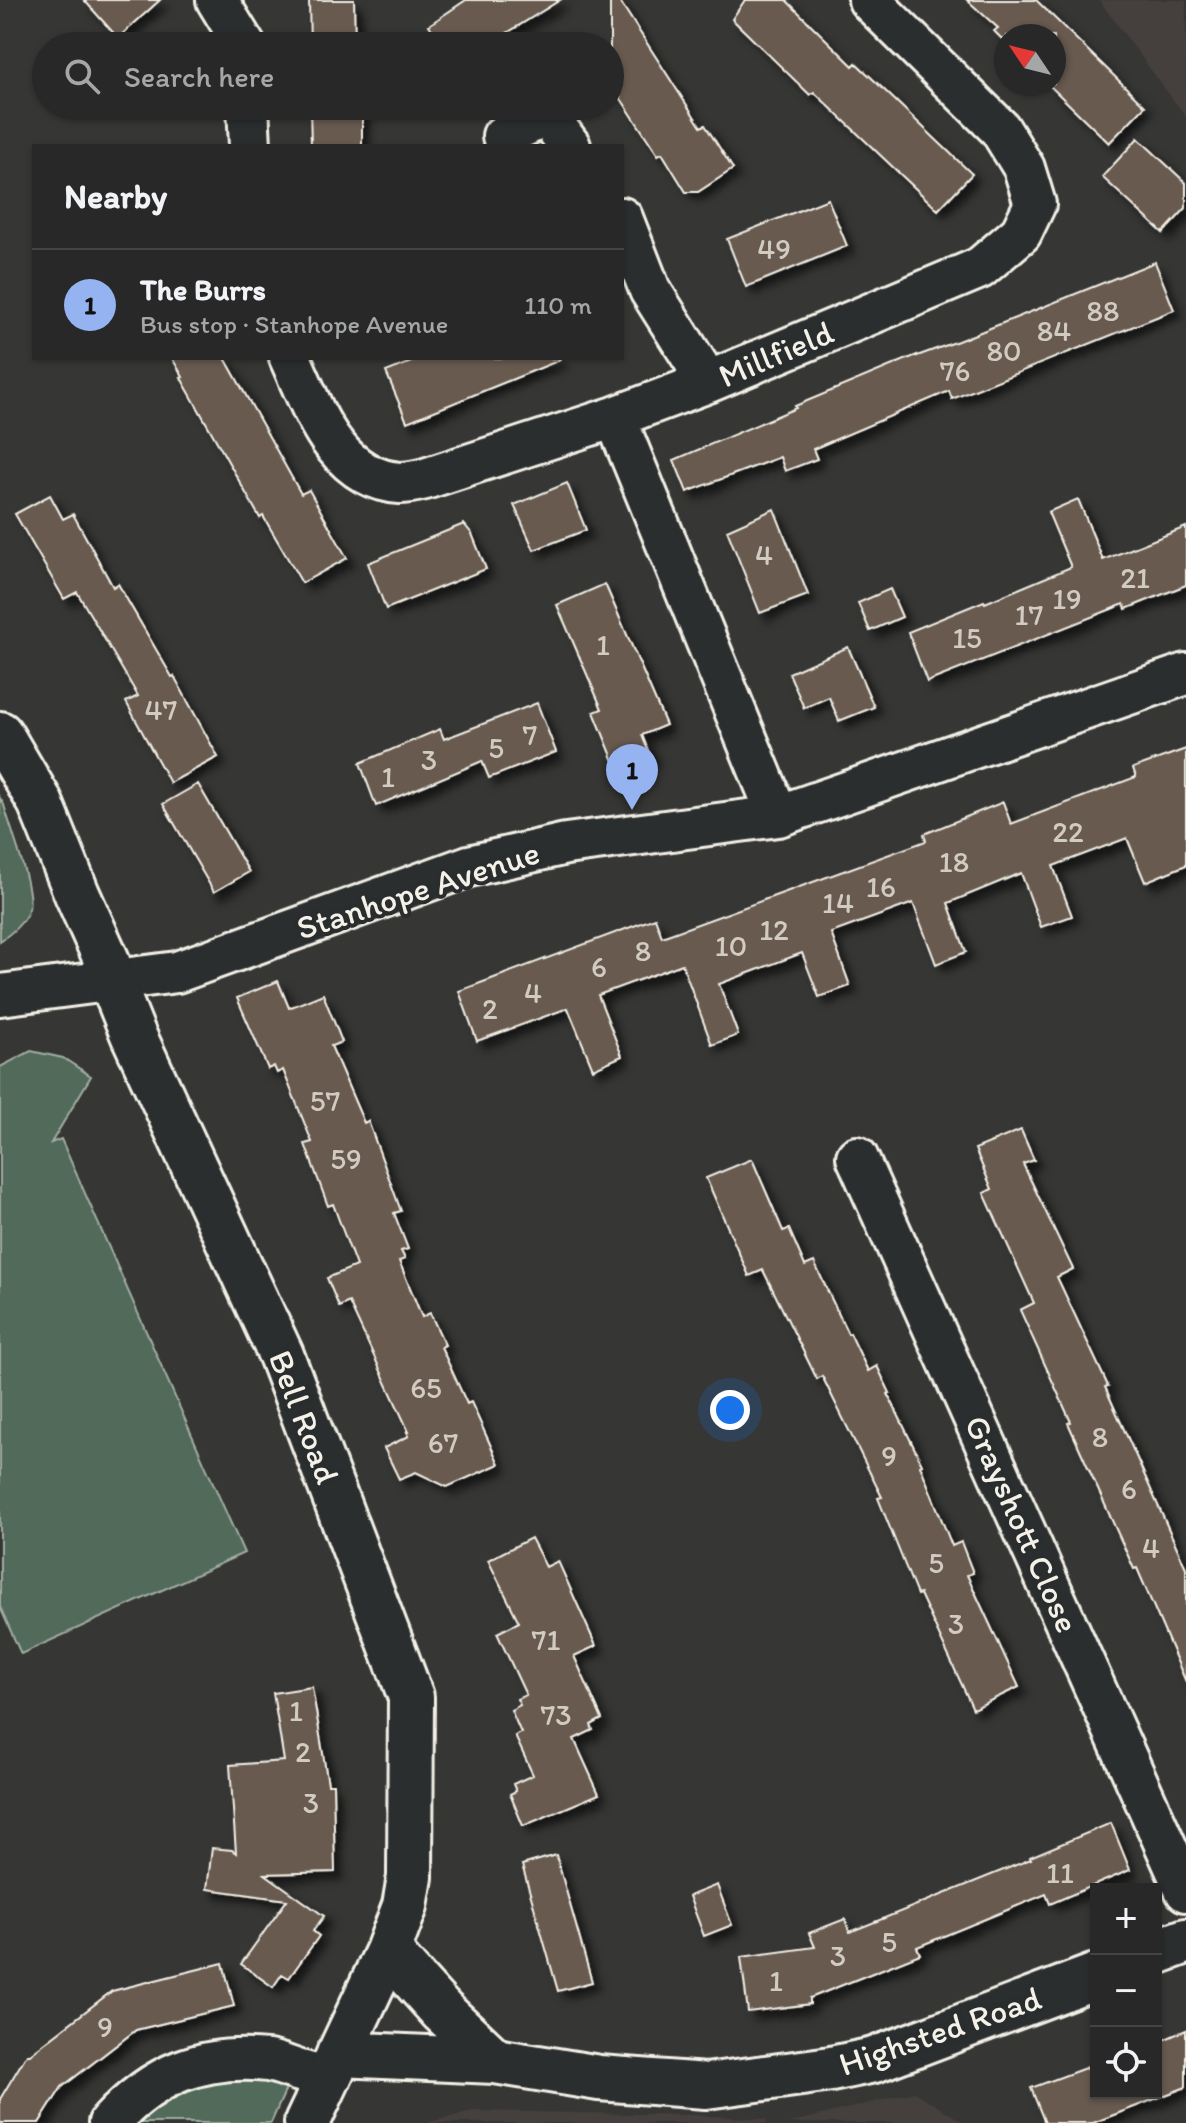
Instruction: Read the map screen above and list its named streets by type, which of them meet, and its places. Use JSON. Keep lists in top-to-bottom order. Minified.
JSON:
{"streets":{"street":["Millfield","Stanhope Avenue","Bell Road","Grayshott Close","Highsted Road"]},"crossings":[["Stanhope Avenue","Bell Road"],["Bell Road","Highsted Road"]],"house_numbers":["49","88","84","80","76","4","21","19","17","15","1","47","7","5","3","1","22","18","16","14","12","10","8","6","4","2","57","59","65","8","67","9","6","4","5","3","71","1","73","2","3","11","5","3","1","9"],"north":"top left","page":{"search":"Search here","heading":"Nearby","list":[{"mark":"1","name":"The Burrs","note":"Bus stop · Stanhope Avenue","value":"110 m"}],"pins":"1","map_buttons":["+","−"]}}
